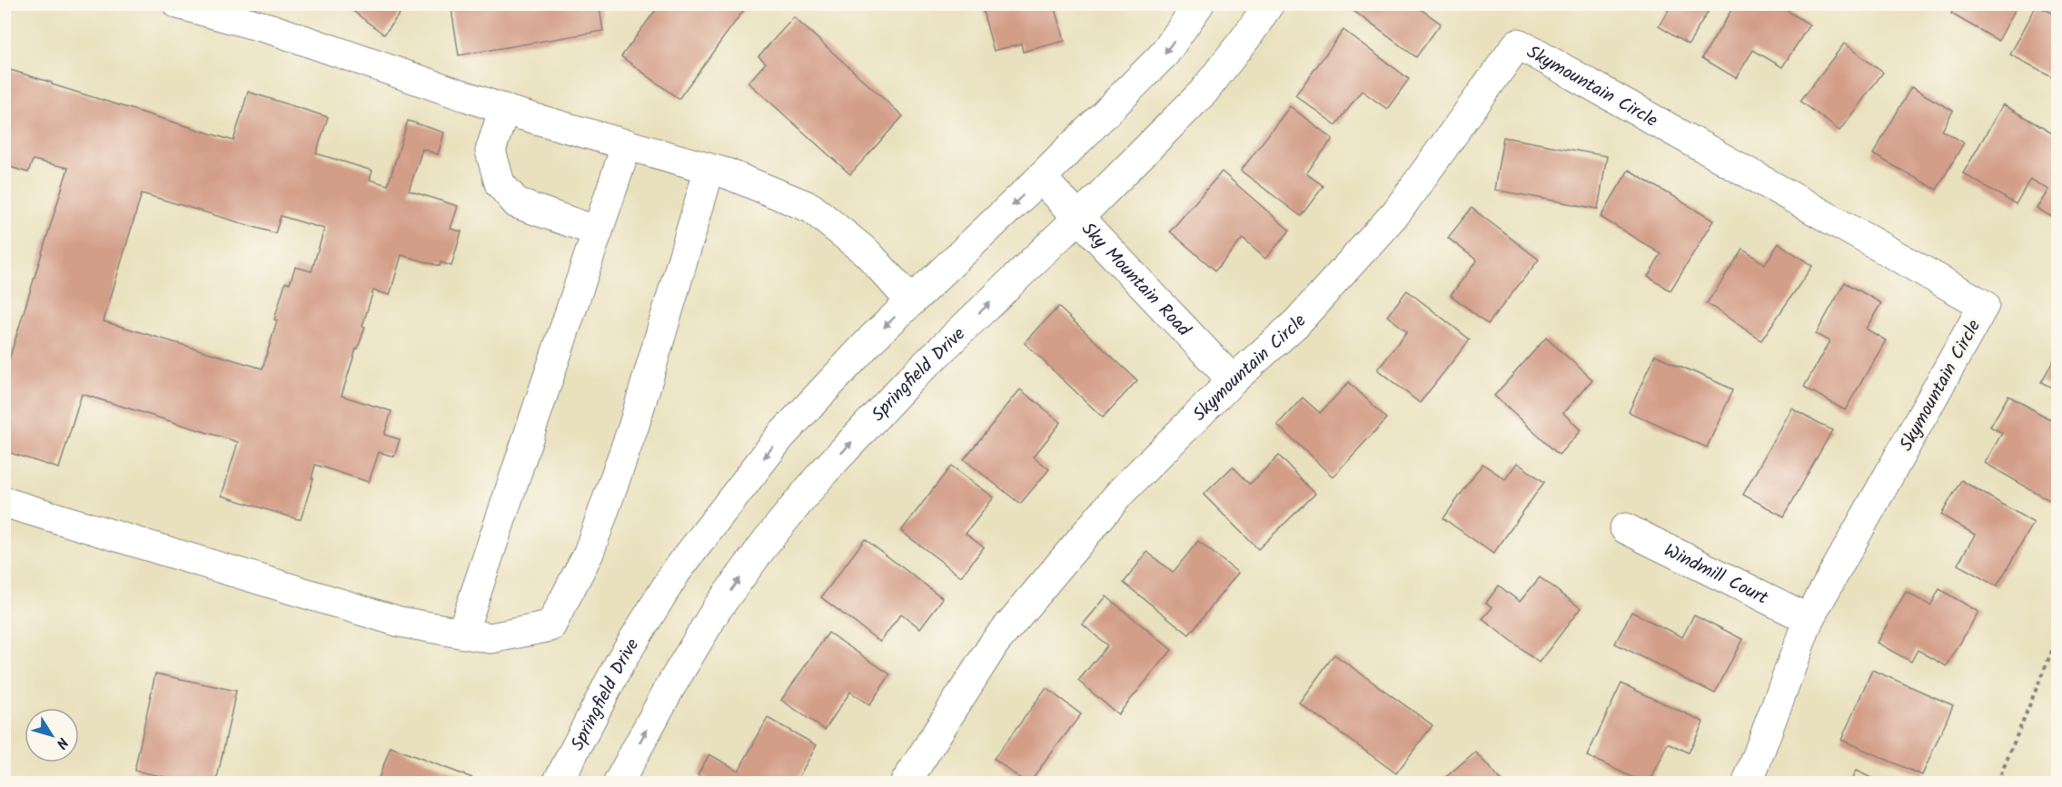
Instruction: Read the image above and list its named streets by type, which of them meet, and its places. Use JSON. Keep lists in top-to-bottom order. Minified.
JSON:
{"streets":{"street":["Skymountain Circle","Sky Mountain Road","Springfield Drive","Windmill Court"]},"crossings":[["Skymountain Circle","Sky Mountain Road"],["Skymountain Circle","Windmill Court"],["Sky Mountain Road","Springfield Drive"]],"north":"bottom right"}
